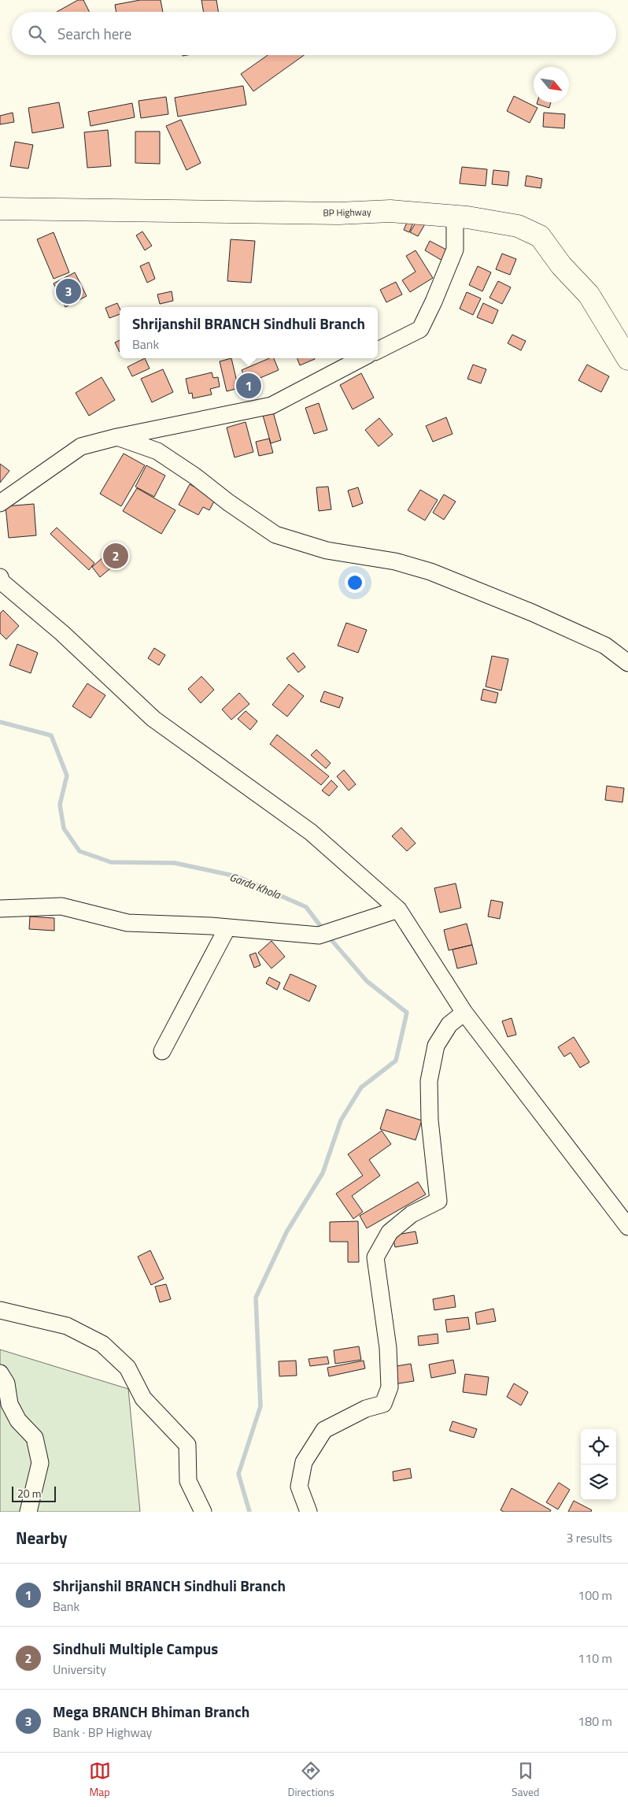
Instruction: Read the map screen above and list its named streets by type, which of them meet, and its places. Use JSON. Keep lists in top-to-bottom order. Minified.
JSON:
{"streets":{"highway":["BP Highway"]},"water":["Garda Khola"],"scale_bar":"20 m","north":"bottom right","page":{"search":"Search here","pins":["3","1","2"],"popup":["Shrijanshil BRANCH Sindhuli Branch","Bank"],"scale":"20 m","heading":["Nearby","3 results"],"list":[{"mark":"1","name":"Shrijanshil BRANCH Sindhuli Branch","note":"Bank","value":"100 m"},{"mark":"2","name":"Sindhuli Multiple Campus","note":"University","value":"110 m"},{"mark":"3","name":"Mega BRANCH Bhiman Branch","note":"Bank · BP Highway","value":"180 m"}],"nav":["Map","Directions","Saved"]}}
